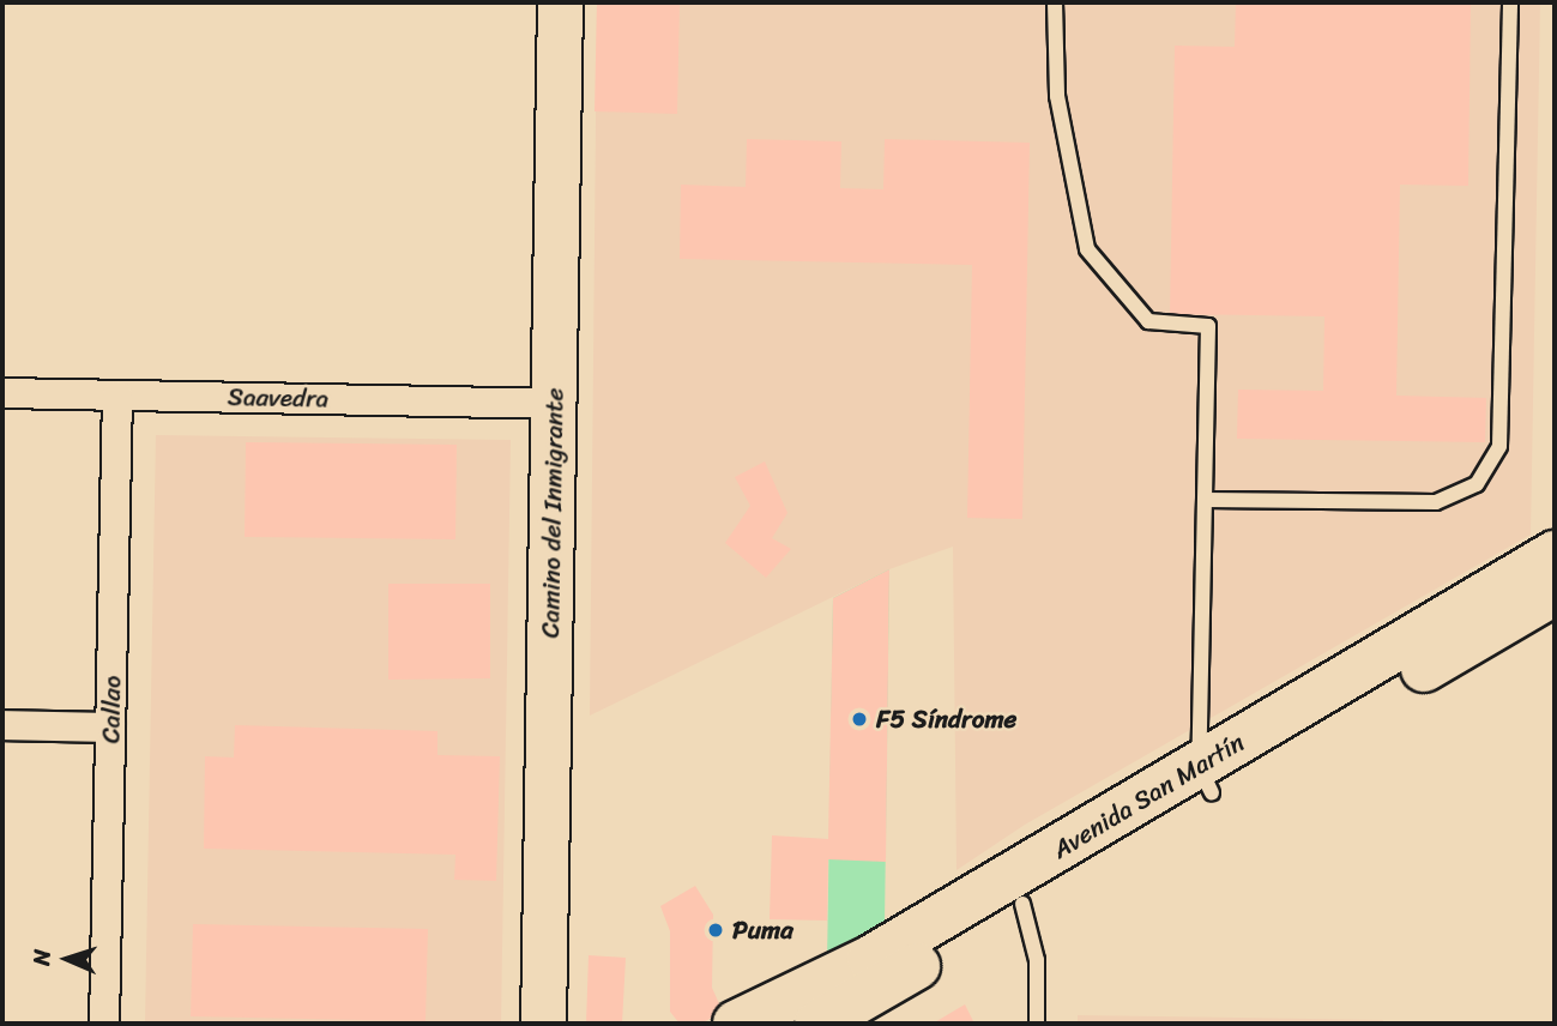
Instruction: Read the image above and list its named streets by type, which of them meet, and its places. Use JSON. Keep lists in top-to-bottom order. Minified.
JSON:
{"streets":{"main road":["Camino del Inmigrante","Avenida San Martín"],"street":["Saavedra","Callao"]},"crossings":[["Saavedra","Camino del Inmigrante"],["Saavedra","Callao"]],"places":["F5 Síndrome","Puma"],"north":"left"}
